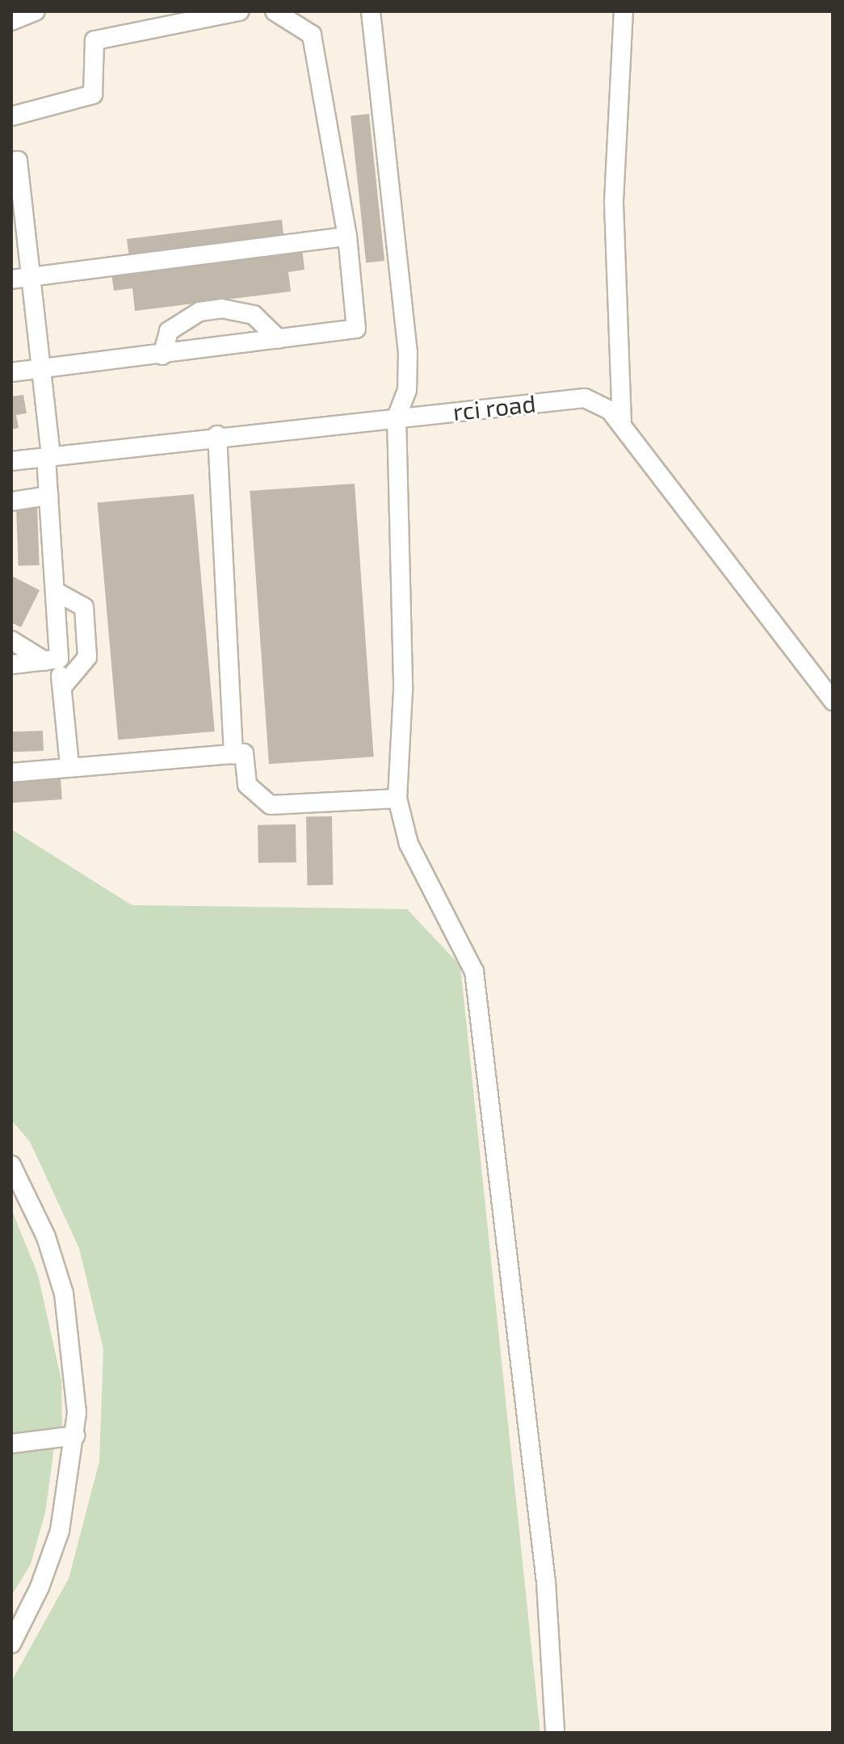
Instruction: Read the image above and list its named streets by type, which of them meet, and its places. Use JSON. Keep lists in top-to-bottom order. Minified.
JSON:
{"streets":{"lane":["rci road"]}}
